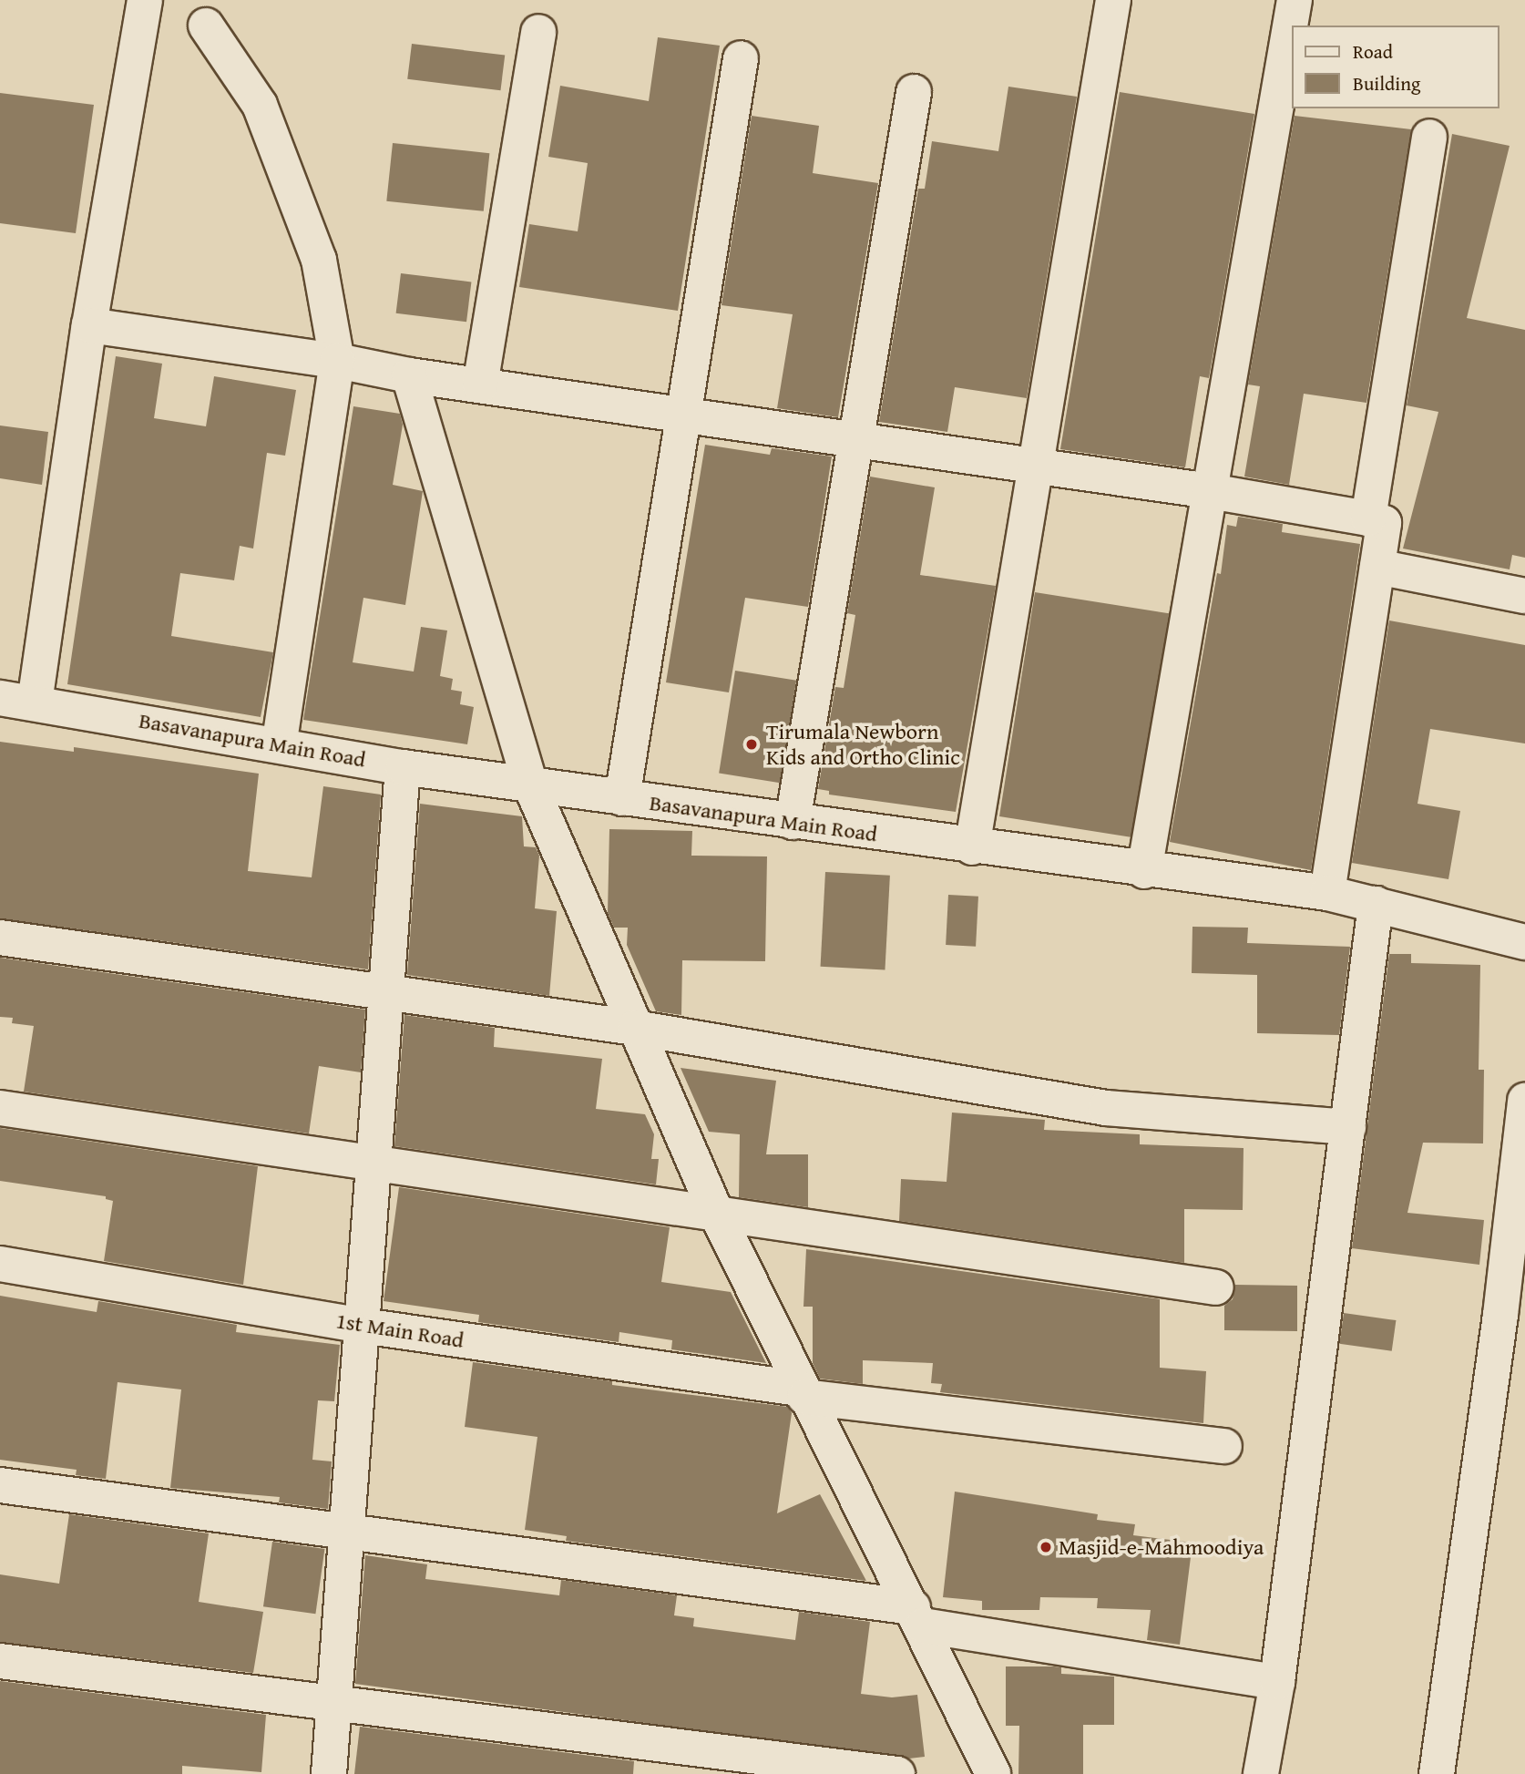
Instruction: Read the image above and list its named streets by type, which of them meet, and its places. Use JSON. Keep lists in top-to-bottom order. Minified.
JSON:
{"streets":{"street":["Basavanapura Main Road","1st Main Road"]},"places":["Tirumala Newborn Kids and Ortho Clinic","Masjid-e-Mahmoodiya"],"legend":["Road","Building"]}
